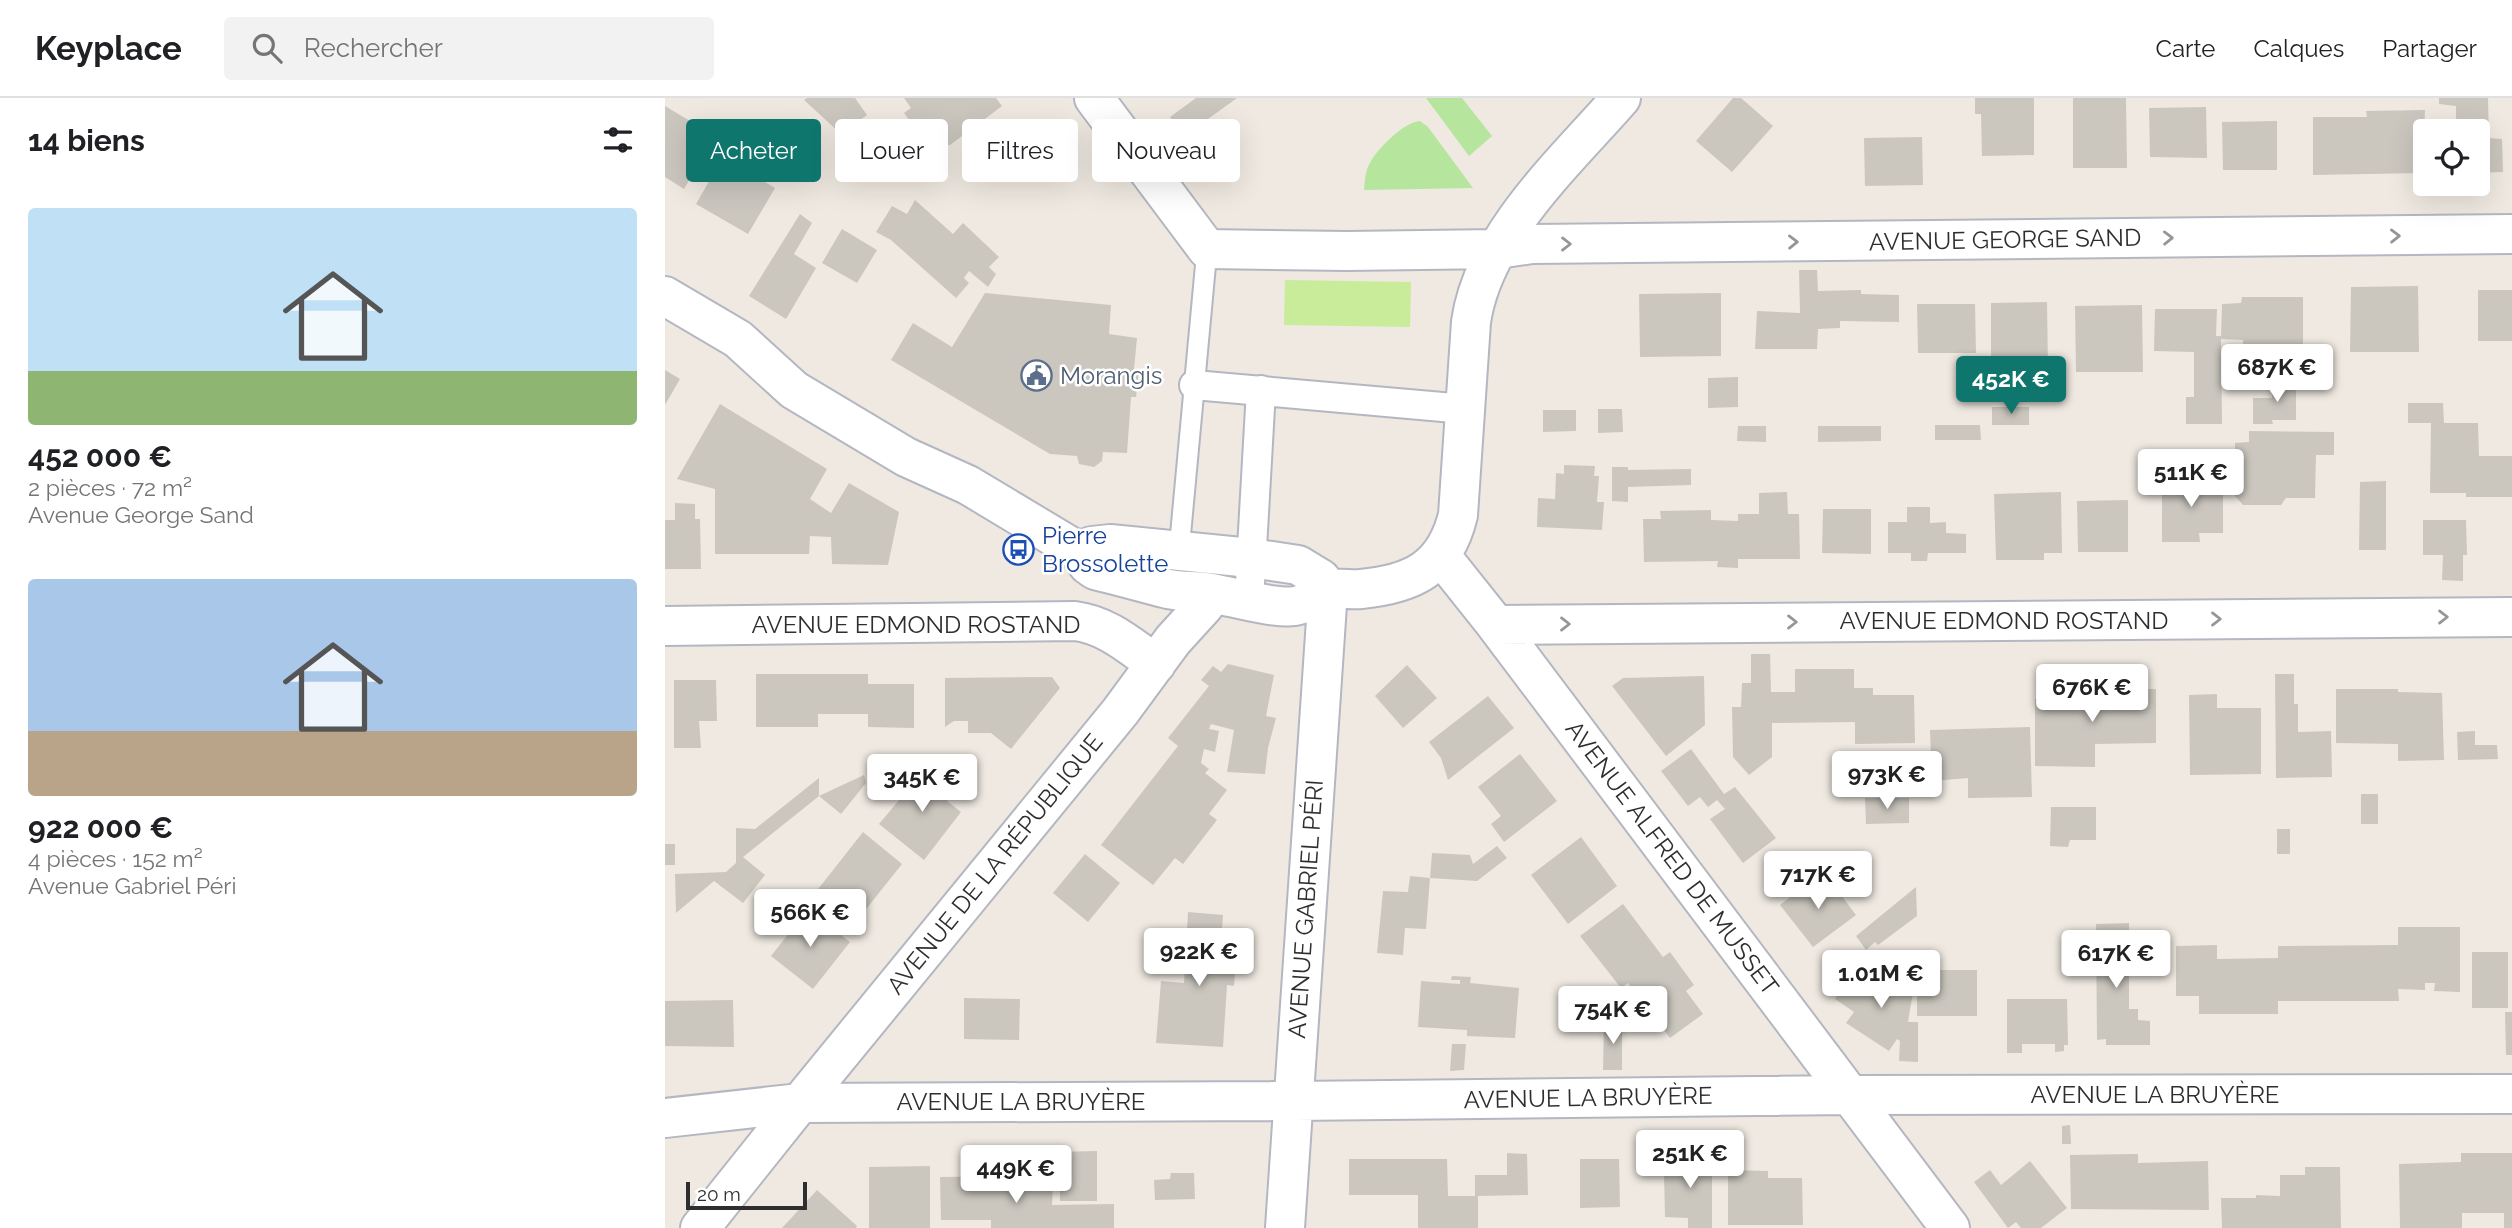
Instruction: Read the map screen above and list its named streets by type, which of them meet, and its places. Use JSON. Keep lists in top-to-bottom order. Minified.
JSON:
{"streets":{"street":["AVENUE GEORGE SAND","AVENUE EDMOND ROSTAND","AVENUE ALFRED DE MUSSET","AVENUE DE LA RÉPUBLIQUE","AVENUE GABRIEL PÉRI","AVENUE LA BRUYÈRE"]},"crossings":[["AVENUE EDMOND ROSTAND","AVENUE ALFRED DE MUSSET"],["AVENUE EDMOND ROSTAND","AVENUE DE LA RÉPUBLIQUE"],["AVENUE ALFRED DE MUSSET","AVENUE LA BRUYÈRE"],["AVENUE DE LA RÉPUBLIQUE","AVENUE LA BRUYÈRE"],["AVENUE GABRIEL PÉRI","AVENUE LA BRUYÈRE"]],"one_way":["AVENUE GEORGE SAND","AVENUE EDMOND ROSTAND"],"places":{"public building":["Morangis"],"bus stop":["Pierre Brossolette"]},"scale_bar":"20 m","page":{"header":"Keyplace","search":"Rechercher","nav":["Carte","Calques","Partager"],"heading":"14 biens","chip":["Acheter","Louer","Filtres","Nouveau"],"list":[{"name":"452 000 €","note":"2 pièces · 72 m² · Avenue George Sand"},{"name":"922 000 €","note":"4 pièces · 152 m² · Avenue Gabriel Péri"}],"price":["687K €","452K €","511K €","676K €","973K €","345K €","717K €","566K €","922K €","617K €","1.01M €","754K €","251K €","449K €"],"scale":"20 m"}}
